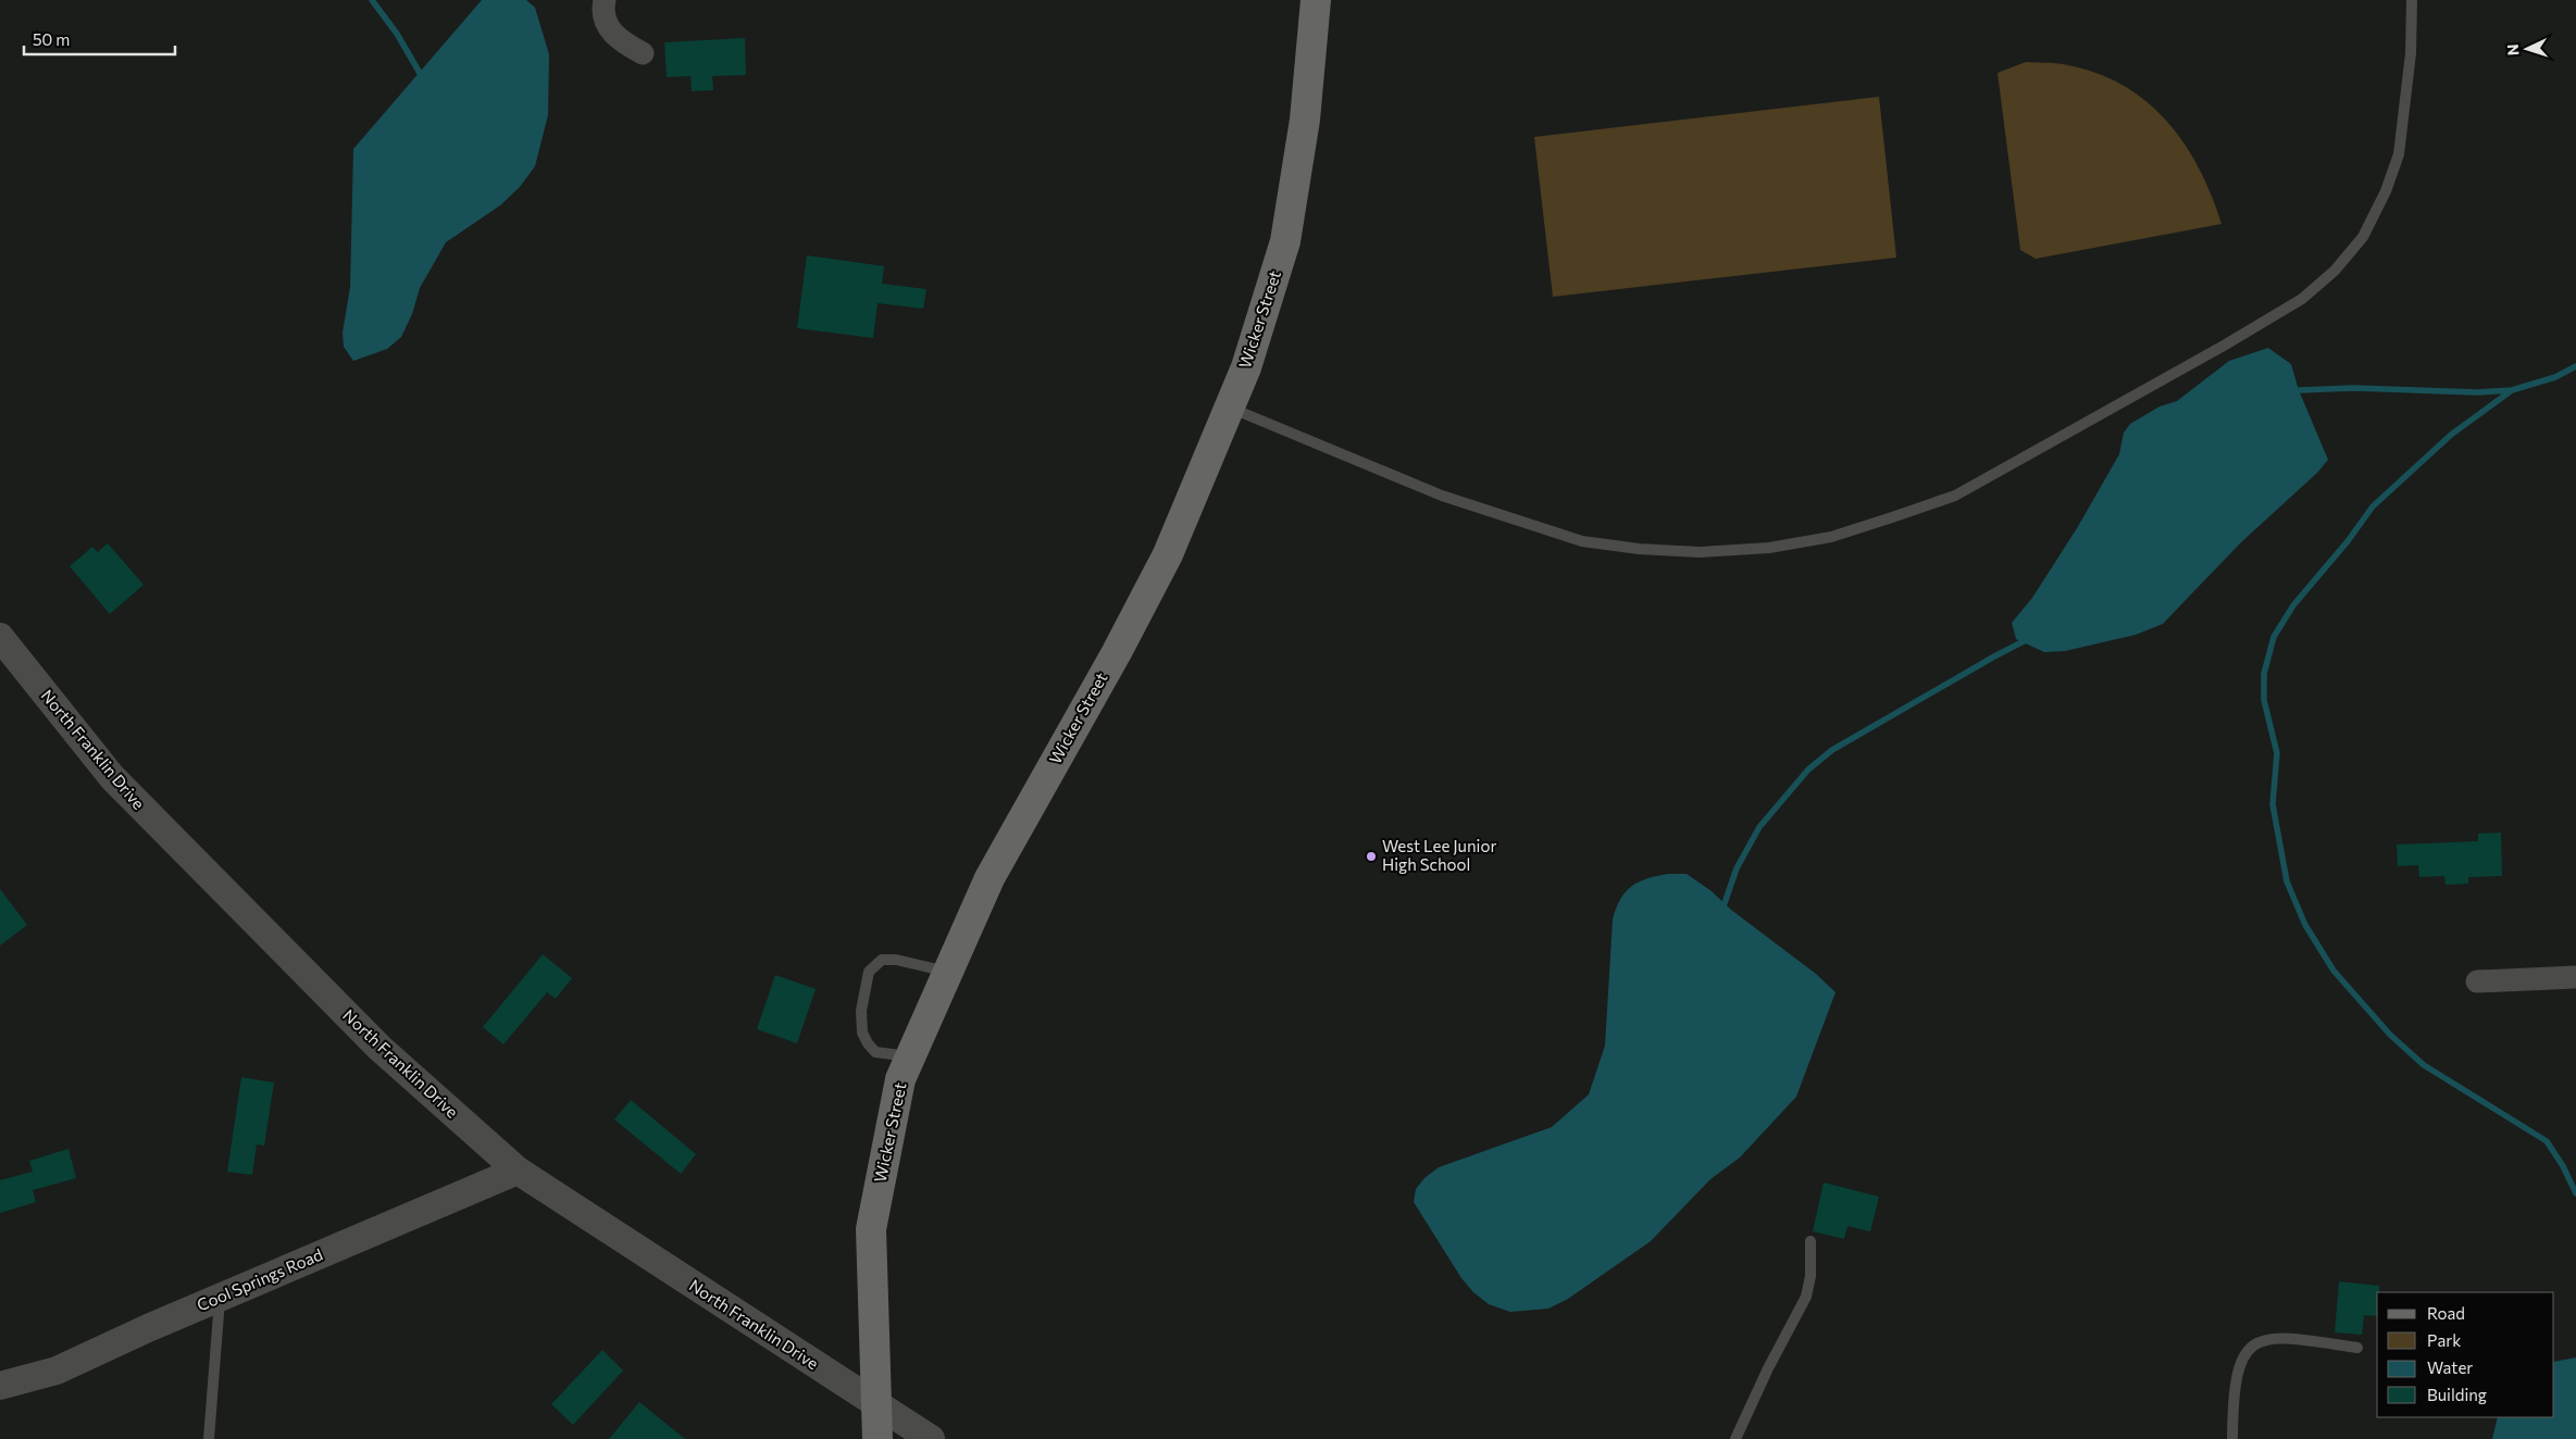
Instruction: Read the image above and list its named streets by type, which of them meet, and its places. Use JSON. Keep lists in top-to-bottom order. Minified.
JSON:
{"streets":{"main road":["Wicker Street"],"street":["North Franklin Drive","Cool Springs Road"]},"crossings":[["Wicker Street","North Franklin Drive"],["North Franklin Drive","Cool Springs Road"]],"places":["West Lee Junior High School"],"legend":["Road","Park","Water","Building"],"scale_bar":"50 m","north":"left"}
